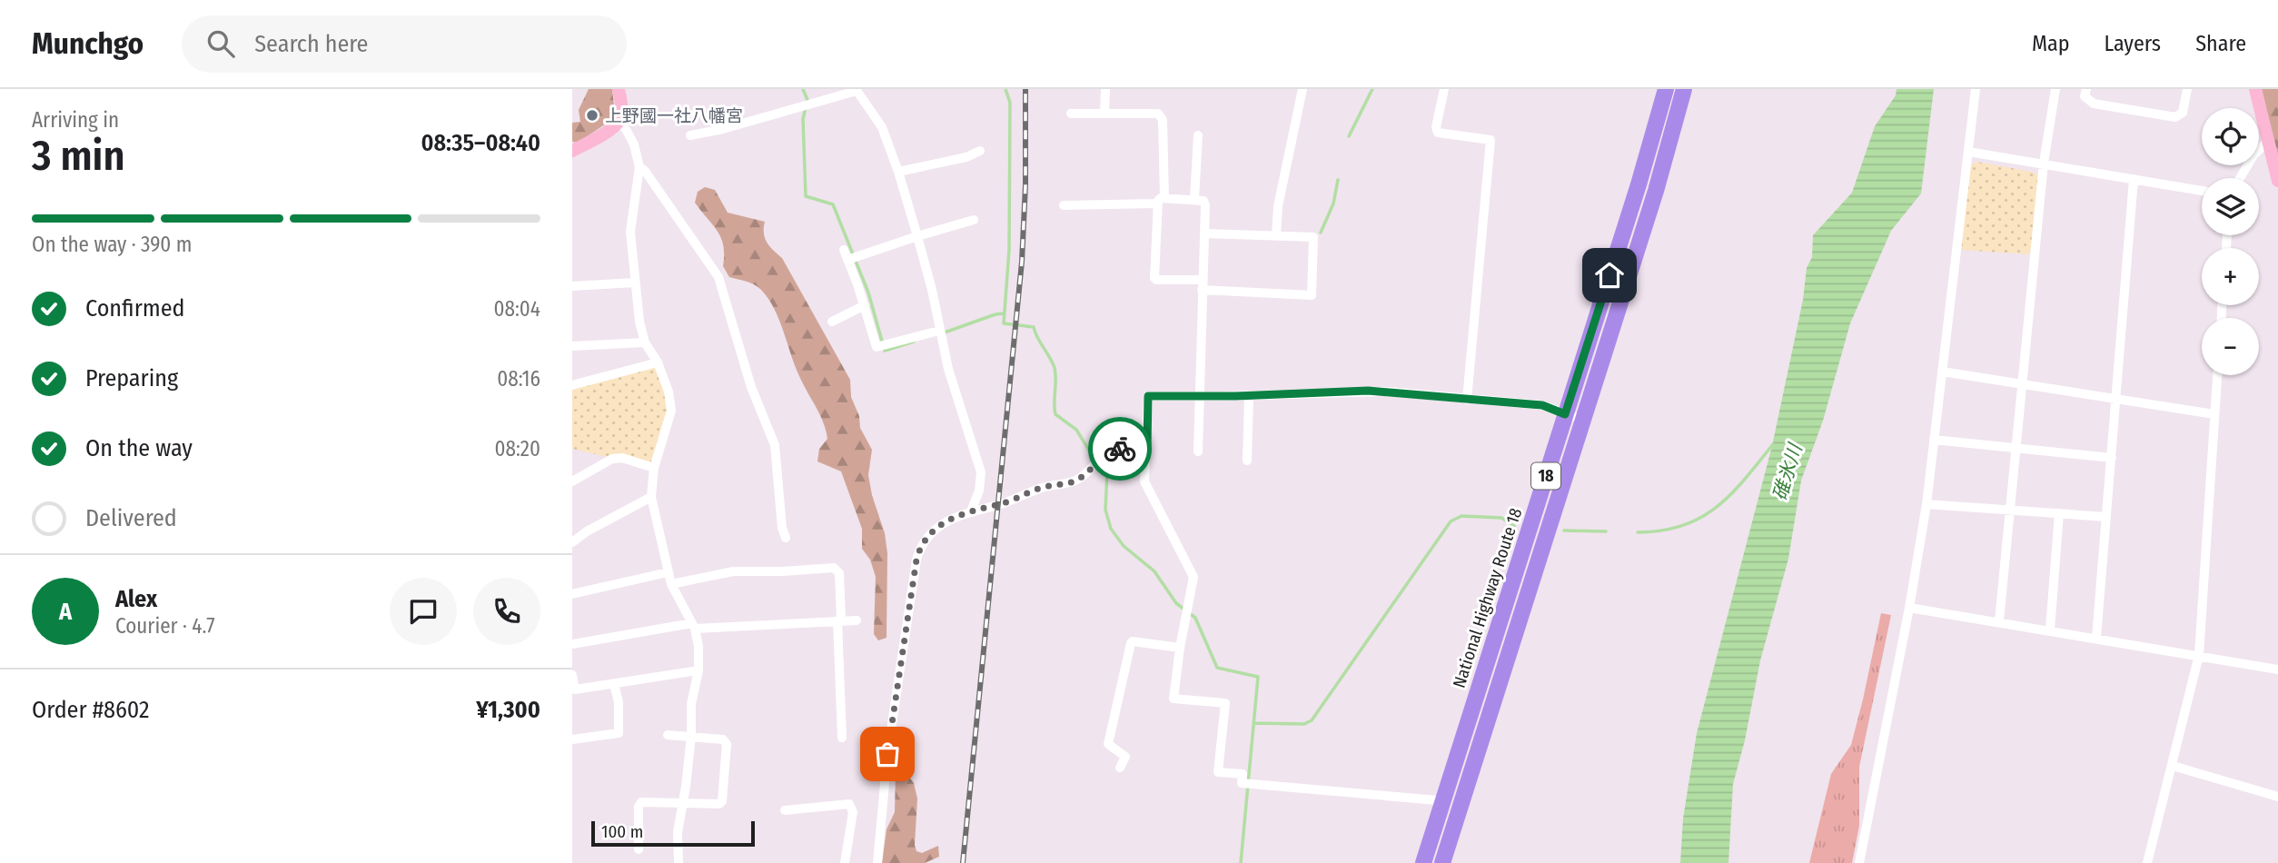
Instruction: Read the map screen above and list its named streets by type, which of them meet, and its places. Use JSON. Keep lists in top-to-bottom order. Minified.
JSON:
{"streets":{"highway":["18","National Highway Route 18"]},"water":["碓氷川"],"places":["上野國一社八幡宮"],"scale_bar":"100 m","page":{"header":"Munchgo","search":"Search here","nav":["Map","Layers","Share"],"heading":["3 min","Arriving in","08:35–08:40"],"panel":["Alex","Courier · 4.7","Order #8602","¥1,300"],"map_buttons":["+","−"],"bar":"On the way · 390 m","list":[["Confirmed","08:04"],["Preparing","08:16"],["On the way","08:20"],"Delivered"],"round":"A","scale":"100 m"}}
